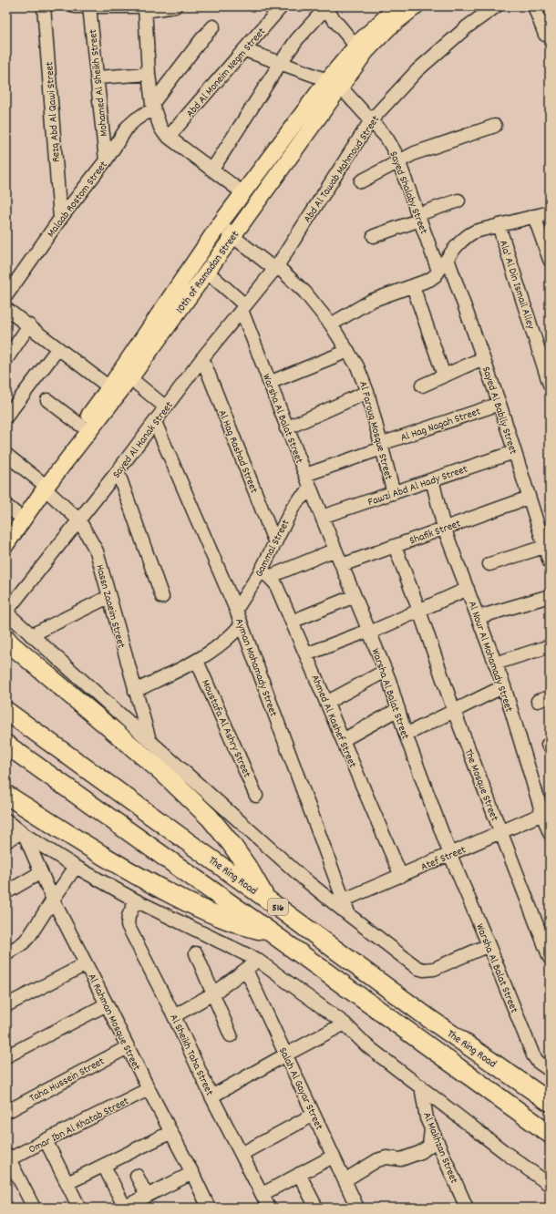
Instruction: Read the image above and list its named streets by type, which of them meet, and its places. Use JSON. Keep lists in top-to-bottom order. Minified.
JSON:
{"streets":{"highway":["The Ring Road","516"],"main road":["10th of Ramadan Street"],"street":["Abd Al Moneim Negm Street","Mohamed Al Sheikh Street","Rezq Abd Al Qawi Street","Abd Al Tawab Mahmoud Street","Sayed Shalaby Street","Malaab Rostom Street","Ala' Al Din Ismail Alley","Sayed Al Bablly Street","Warsha Al Balat Street","Al Hag Nagah Street","Al Farouq Mosque Street","Sayed Al Hanak Street","Al Hag Rashad Street","Fawzi Abd Al Hady Street","Shafik Street","Gammal Street","Hassn Zaaeim Street","Al Nour Al Mohamady Street","Ayman Mohamady Street","Ahmed Al Kashef Street","Moustafa Al Ashry Street","The Mosque Street","Atef Street","Al Rahman Mosque Street","Al Sheikh Taha Street","Taha Hussein Street","Salah Al Gayar Street","Omar Ibn Al Khatab Street","Al Makhzan Street"]},"crossings":[["Mohamed Al Sheikh Street","Malaab Rostom Street"],["Rezq Abd Al Qawi Street","Malaab Rostom Street"],["Abd Al Tawab Mahmoud Street","Sayed Shalaby Street"],["Abd Al Tawab Mahmoud Street","Al Farouq Mosque Street"],["Abd Al Tawab Mahmoud Street","Sayed Al Hanak Street"],["Sayed Shalaby Street","10th of Ramadan Street"],["10th of Ramadan Street","Al Farouq Mosque Street"],["10th of Ramadan Street","Hassn Zaaeim Street"],["Sayed Al Bablly Street","Al Hag Nagah Street"],["Sayed Al Bablly Street","Fawzi Abd Al Hady Street"],["Sayed Al Bablly Street","Shafik Street"],["Warsha Al Balat Street","Al Hag Nagah Street"],["Warsha Al Balat Street","Sayed Al Hanak Street"],["Warsha Al Balat Street","Fawzi Abd Al Hady Street"],["Warsha Al Balat Street","Shafik Street"],["Warsha Al Balat Street","Gammal Street"],["Warsha Al Balat Street","Atef Street"],["Al Hag Nagah Street","Al Farouq Mosque Street"],["Al Farouq Mosque Street","Sayed Al Hanak Street"],["Al Farouq Mosque Street","Fawzi Abd Al Hady Street"],["Sayed Al Hanak Street","Al Hag Rashad Street"],["Sayed Al Hanak Street","Hassn Zaaeim Street"],["Sayed Al Hanak Street","Ayman Mohamady Street"],["Al Hag Rashad Street","Gammal Street"],["Fawzi Abd Al Hady Street","Al Nour Al Mohamady Street"],["Shafik Street","Al Nour Al Mohamady Street"],["Shafik Street","The Mosque Street"],["Gammal Street","Ayman Mohamady Street"],["Gammal Street","Ahmed Al Kashef Street"],["Al Nour Al Mohamady Street","Atef Street"],["Ayman Mohamady Street","Atef Street"],["Ahmed Al Kashef Street","Atef Street"],["The Mosque Street","Atef Street"],["Al Rahman Mosque Street","Taha Hussein Street"],["Al Rahman Mosque Street","Omar Ibn Al Khatab Street"]]}
